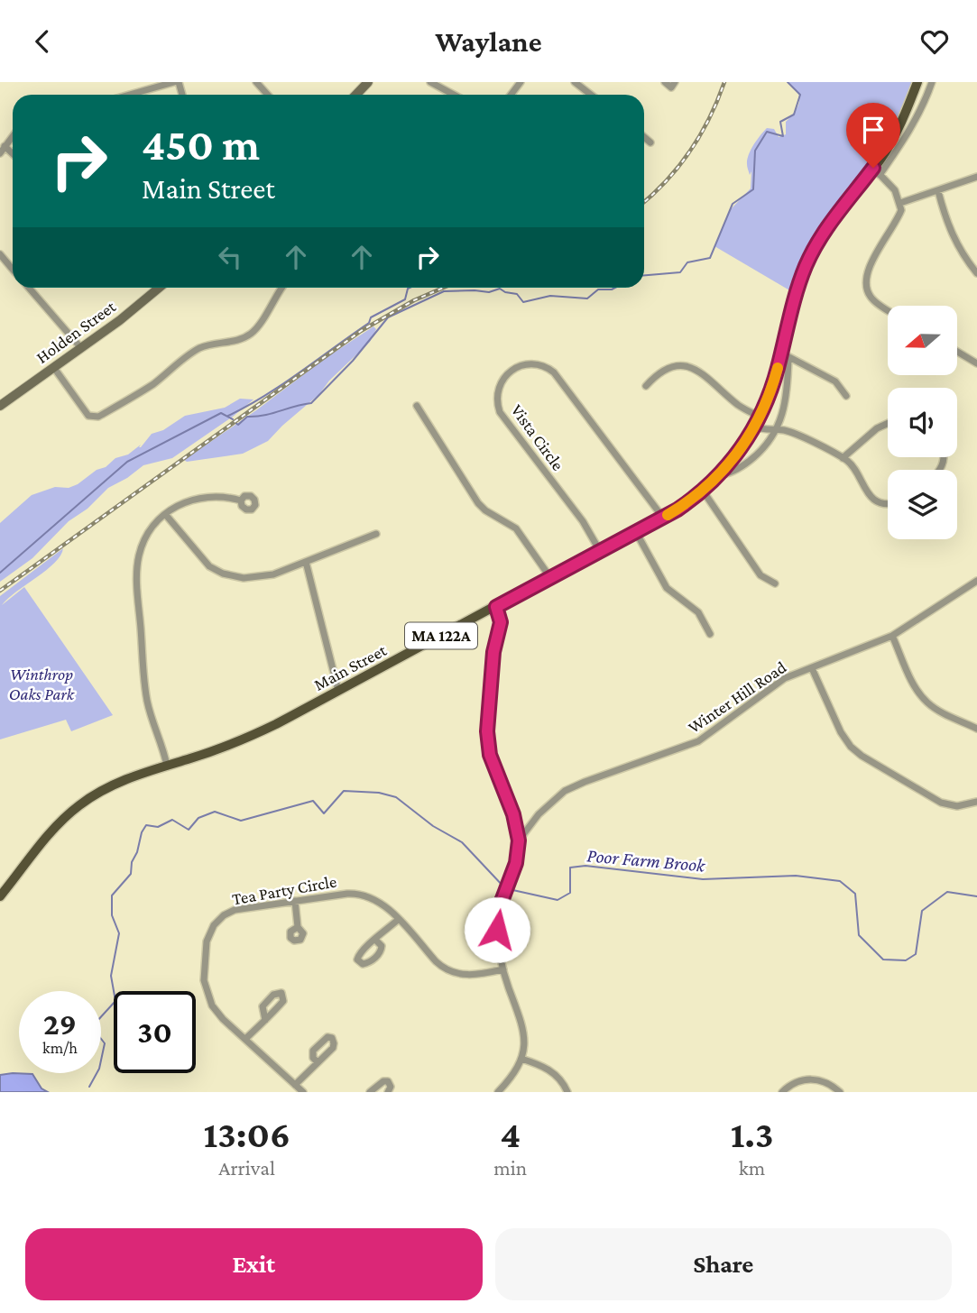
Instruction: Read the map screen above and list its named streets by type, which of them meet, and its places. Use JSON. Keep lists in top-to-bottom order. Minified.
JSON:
{"streets":{"main road":["Holden Street","MA 122A","Main Street"],"street":["Vista Circle","Winter Hill Road","Tea Party Circle"]},"crossings":[["Vista Circle","Main Street"],["MA 122A","Main Street"]],"water":["Poor Farm Brook"],"parks":["Winthrop Oaks Park"],"north":"left","page":{"header":"Waylane","turn":["450 m","Main Street"],"speed":"29 km/h","limit":"30","eta":["13:06","Arrival","4","min","1.3","km"],"buttons":["Exit","Share"]}}
